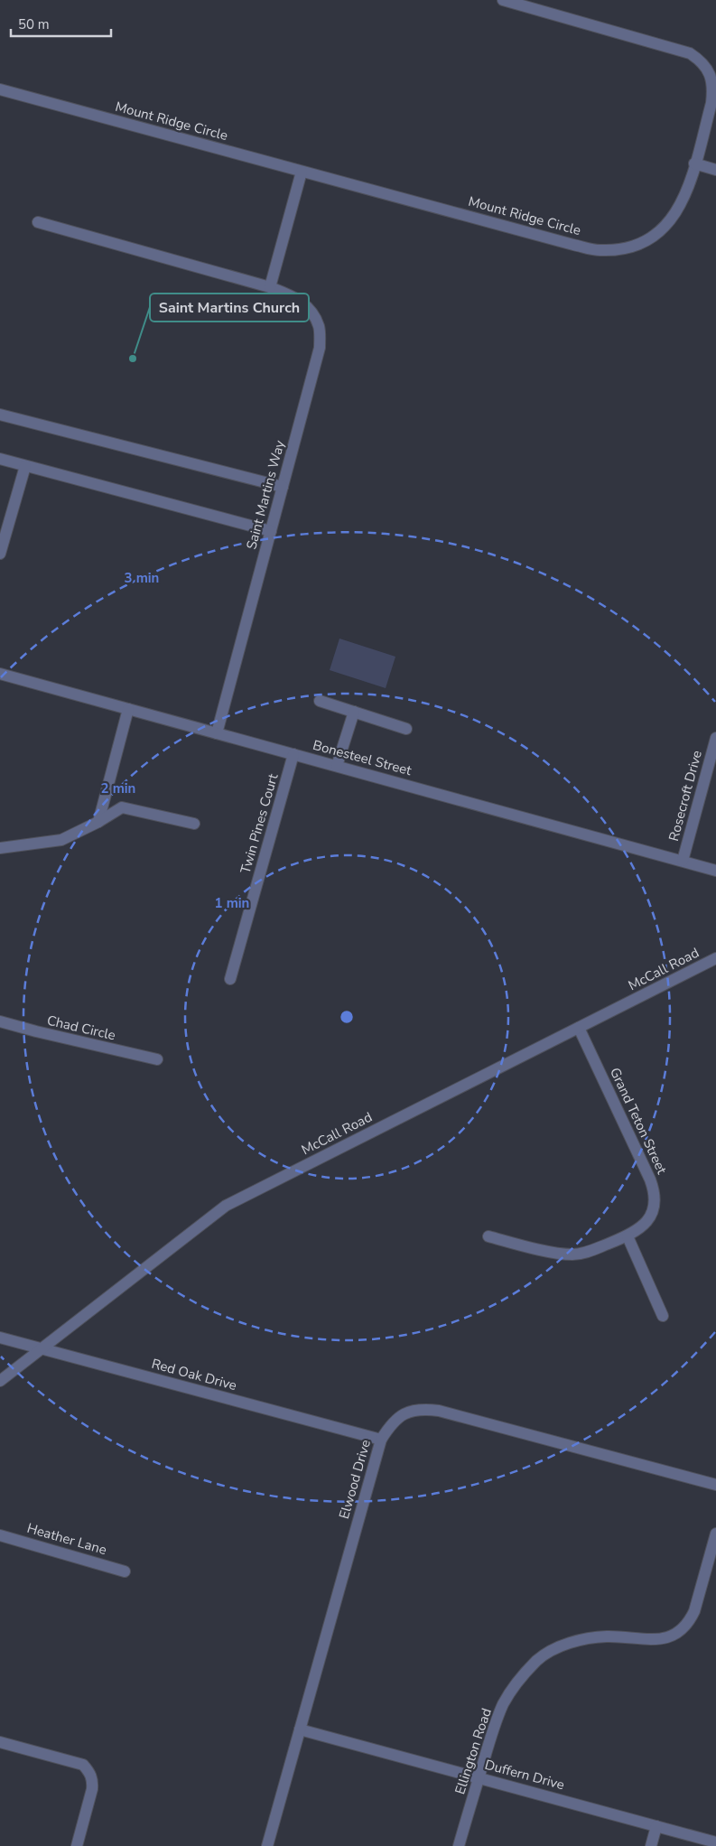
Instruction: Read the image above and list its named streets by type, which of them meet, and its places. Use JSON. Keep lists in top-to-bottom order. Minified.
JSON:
{"streets":{"street":["Mount Ridge Circle","Saint Martins Way","Bonesteel Street","Rosecroft Drive","Twin Pines Court","McCall Road","Chad Circle","Grand Teton Street","Red Oak Drive","Elwood Drive","Heather Lane","Ellington Road","Duffern Drive"]},"crossings":[["Saint Martins Way","Bonesteel Street"],["Bonesteel Street","Rosecroft Drive"],["Bonesteel Street","Twin Pines Court"],["McCall Road","Grand Teton Street"],["McCall Road","Red Oak Drive"],["Red Oak Drive","Elwood Drive"],["Elwood Drive","Duffern Drive"],["Ellington Road","Duffern Drive"]],"places":["Saint Martins Church"],"scale_bar":"50 m","rings":["3 min","2 min","1 min"]}
